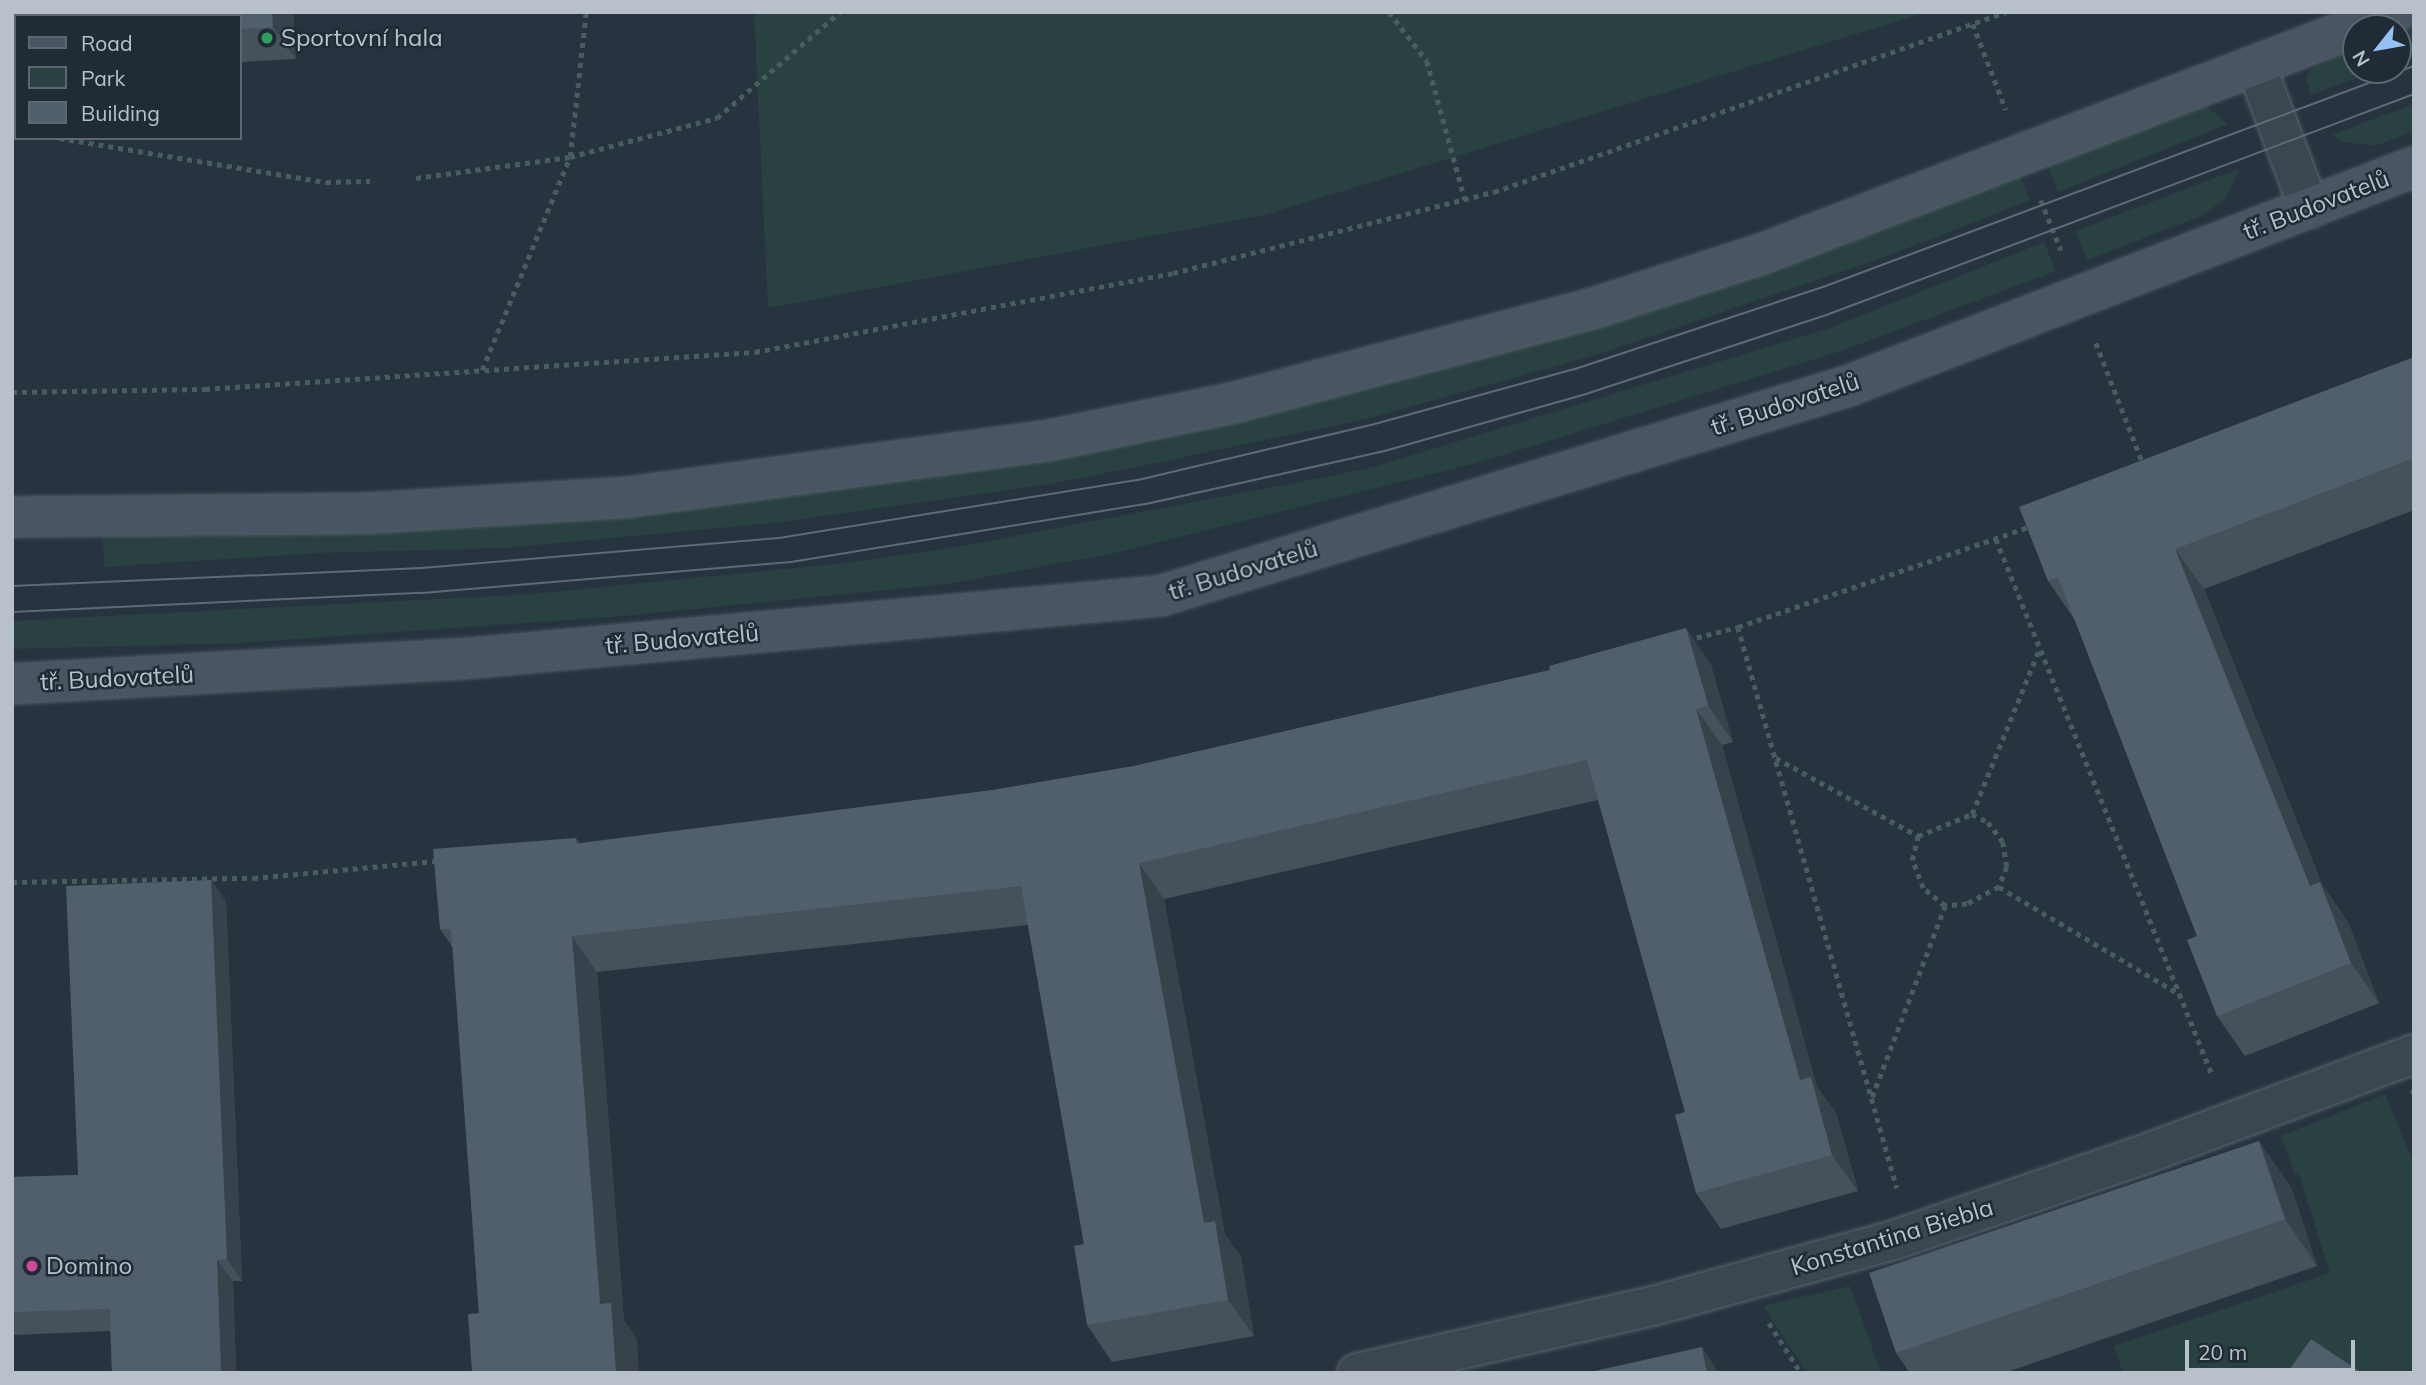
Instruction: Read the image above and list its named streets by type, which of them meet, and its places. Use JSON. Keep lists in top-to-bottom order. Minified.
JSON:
{"streets":{"street":["tř. Budovatelů","Konstantina Biebla"]},"places":["Sportovní hala","Domino"],"legend":["Road","Park","Building"],"scale_bar":"20 m","north":"bottom left"}
